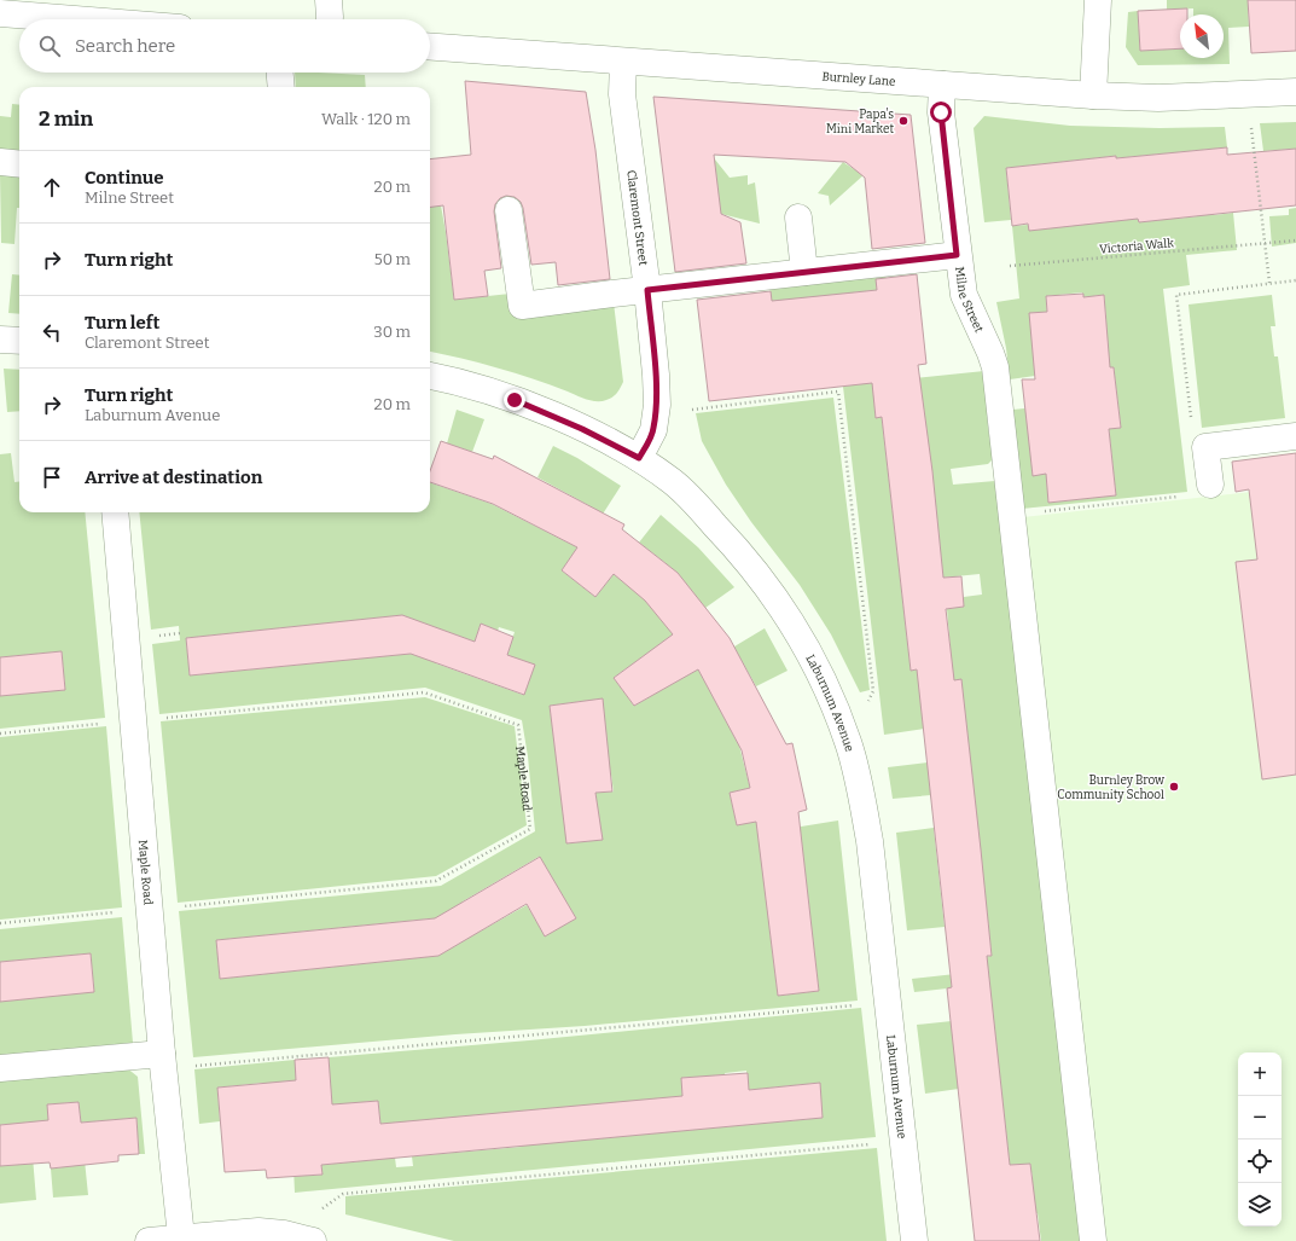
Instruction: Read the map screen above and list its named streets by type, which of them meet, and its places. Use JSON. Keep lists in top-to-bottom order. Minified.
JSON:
{"streets":{"street":["Burnley Lane","Claremont Street","Milne Street","Laburnum Avenue","Maple Road"],"path":["Victoria Walk"]},"crossings":[["Burnley Lane","Claremont Street"],["Burnley Lane","Milne Street"],["Claremont Street","Laburnum Avenue"]],"places":["Papa's Mini Market","Burnley Brow Community School"],"north":"top left","page":{"search":"Search here","heading":["2 min","Walk · 120 m"],"list":[["Continue","Milne Street","20 m"],["Turn right","50 m"],["Turn left","Claremont Street","30 m"],["Turn right","Laburnum Avenue","20 m"],"Arrive at destination"],"map_buttons":["+","−"]}}
